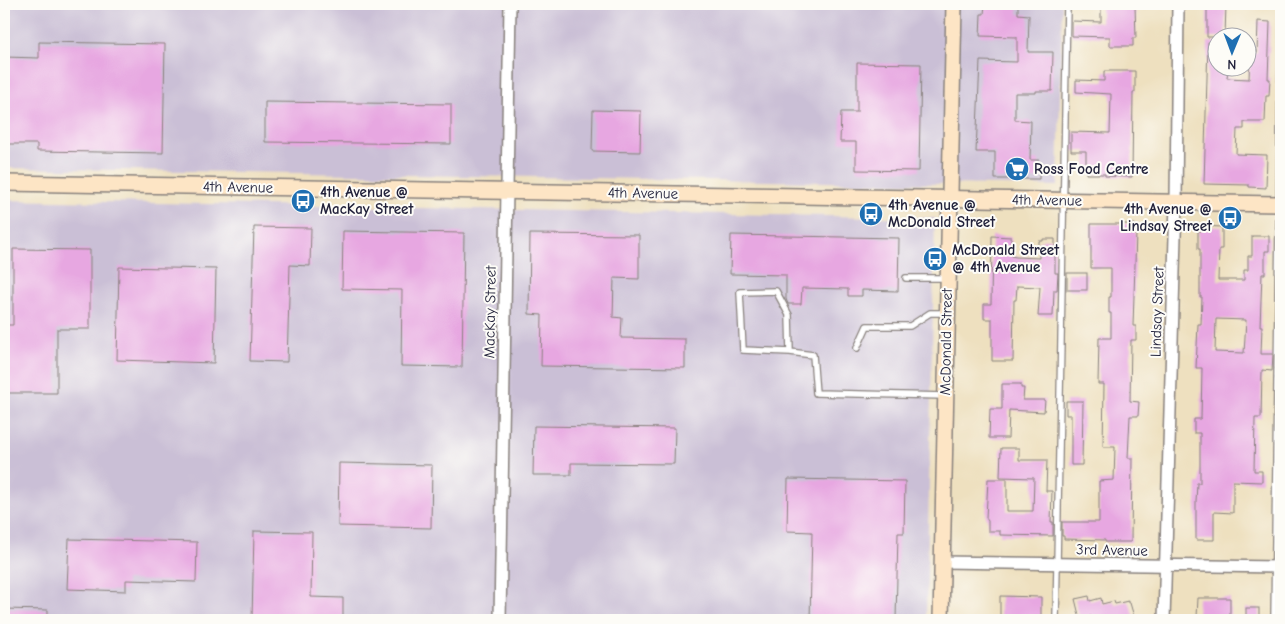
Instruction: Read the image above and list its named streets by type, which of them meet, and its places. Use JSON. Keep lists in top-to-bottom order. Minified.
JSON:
{"streets":{"street":["4th Avenue","MacKay Street","Lindsay Street","McDonald Street","3rd Avenue"]},"crossings":[["4th Avenue","MacKay Street"],["4th Avenue","Lindsay Street"],["4th Avenue","McDonald Street"],["Lindsay Street","3rd Avenue"],["McDonald Street","3rd Avenue"]],"places":{"supermarket":["Ross Food Centre"],"bus stop":["4th Avenue @ MacKay Street","4th Avenue @ McDonald Street","4th Avenue @ Lindsay Street","McDonald Street @ 4th Avenue"]},"north":"bottom"}
